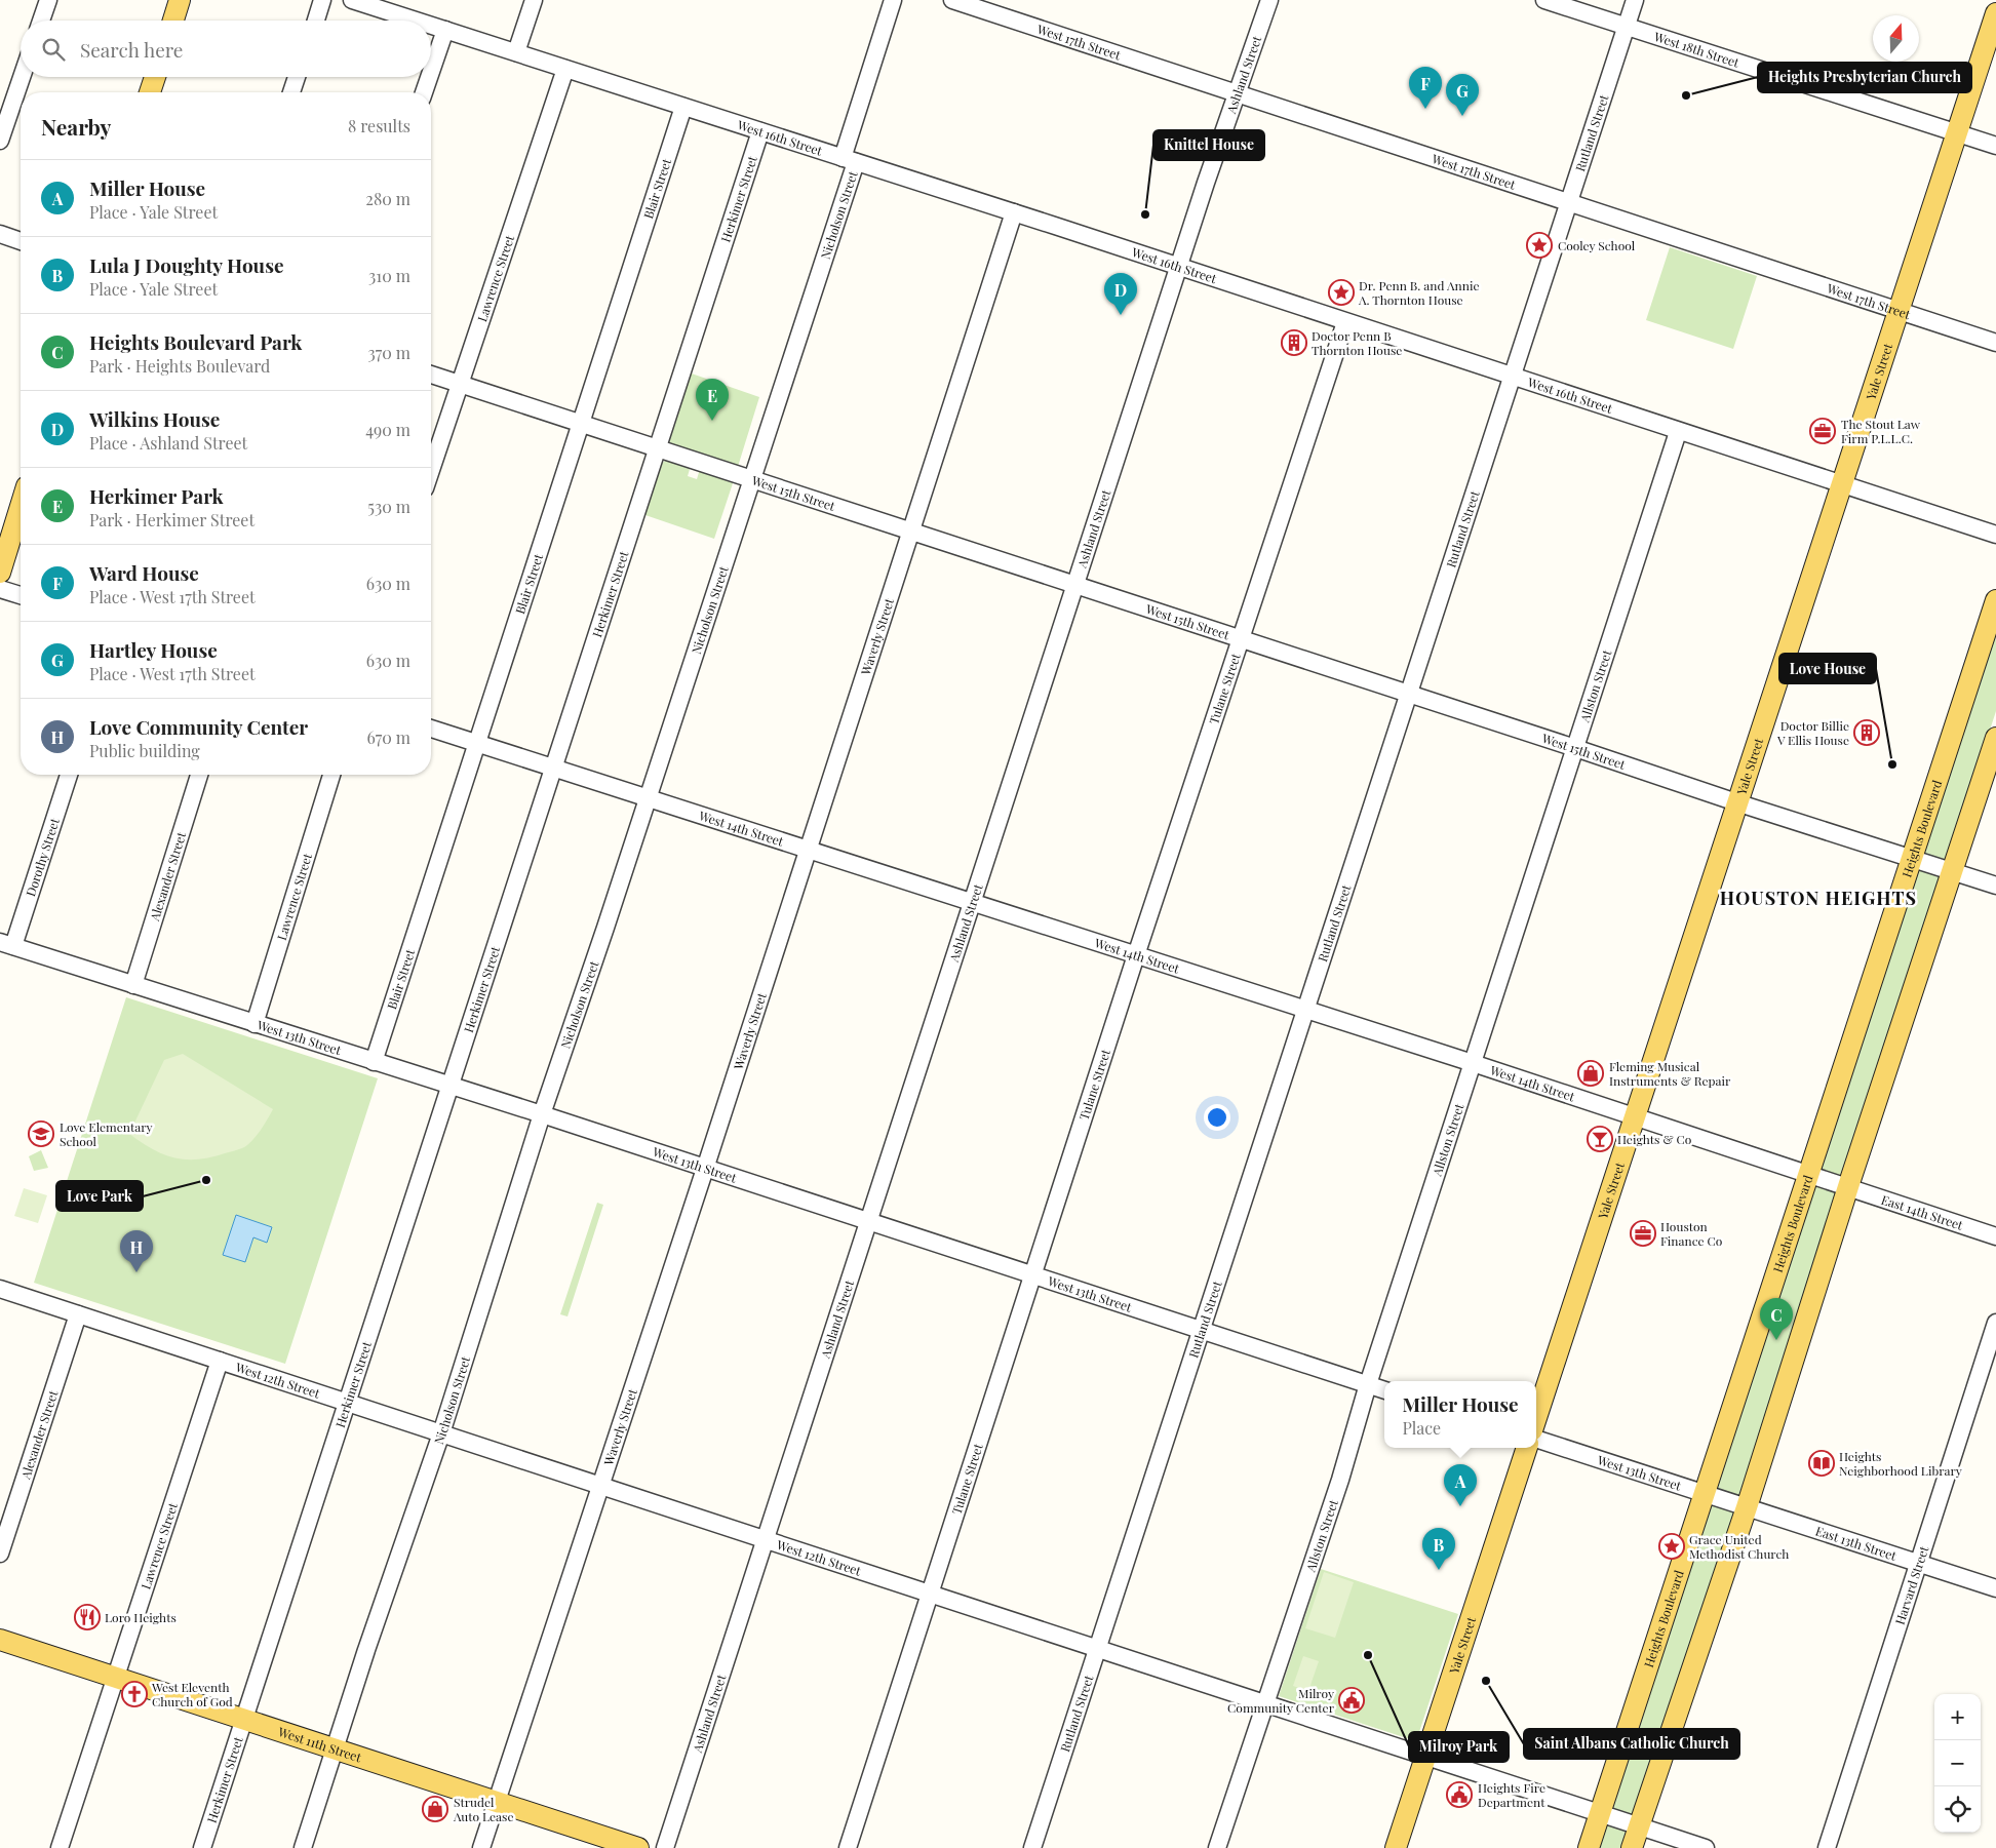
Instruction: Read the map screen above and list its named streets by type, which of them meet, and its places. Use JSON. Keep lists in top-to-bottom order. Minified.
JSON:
{"streets":{"main road":["Yale Street","Heights Boulevard","West 11th Street"],"street":["West 17th Street","West 18th Street","Ashland Street","Rutland Street","West 16th Street","Blair Street","Herkimer Street","Nicholson Street","Lawrence Street","West 15th Street","Waverly Street","Allston Street","Tulane Street","West 14th Street","Dorothy Street","Alexander Street","West 13th Street","East 14th Street","West 12th Street","East 13th Street","Harvard Street"]},"crossings":[["West 17th Street","Ashland Street"],["West 17th Street","Rutland Street"],["West 17th Street","Yale Street"],["West 18th Street","Rutland Street"],["West 18th Street","Yale Street"],["Ashland Street","West 16th Street"],["Ashland Street","West 15th Street"],["Ashland Street","West 14th Street"],["Ashland Street","West 13th Street"],["Ashland Street","West 12th Street"],["Rutland Street","West 16th Street"],["Rutland Street","West 15th Street"],["Rutland Street","West 14th Street"],["Rutland Street","West 13th Street"],["Rutland Street","West 12th Street"],["West 16th Street","Blair Street"],["West 16th Street","Herkimer Street"],["West 16th Street","Nicholson Street"],["West 16th Street","Lawrence Street"],["West 16th Street","Yale Street"],["West 16th Street","Waverly Street"],["West 16th Street","Allston Street"],["West 16th Street","Tulane Street"],["Blair Street","West 15th Street"],["Blair Street","West 14th Street"],["Blair Street","West 13th Street"],["Herkimer Street","West 15th Street"],["Herkimer Street","West 14th Street"],["Herkimer Street","West 13th Street"],["Herkimer Street","West 12th Street"],["Herkimer Street","West 11th Street"],["Nicholson Street","West 15th Street"],["Nicholson Street","West 14th Street"],["Nicholson Street","West 13th Street"],["Nicholson Street","West 12th Street"],["Nicholson Street","West 11th Street"],["Lawrence Street","West 15th Street"],["Lawrence Street","West 13th Street"],["Lawrence Street","West 12th Street"],["Lawrence Street","West 11th Street"],["Yale Street","West 15th Street"],["Yale Street","West 14th Street"],["Yale Street","West 12th Street"],["West 15th Street","Waverly Street"],["West 15th Street","Allston Street"],["West 15th Street","Tulane Street"],["West 15th Street","Heights Boulevard"],["Waverly Street","West 14th Street"],["Waverly Street","West 13th Street"],["Waverly Street","West 12th Street"],["Waverly Street","West 11th Street"],["Allston Street","West 14th Street"],["Allston Street","West 13th Street"],["Allston Street","West 12th Street"],["Tulane Street","West 14th Street"],["Tulane Street","West 13th Street"],["Tulane Street","West 12th Street"],["West 14th Street","Heights Boulevard"],["West 14th Street","East 14th Street"],["Heights Boulevard","West 13th Street"],["Heights Boulevard","West 12th Street"],["Dorothy Street","West 13th Street"],["Alexander Street","West 13th Street"],["Alexander Street","West 12th Street"],["West 13th Street","East 13th Street"],["East 13th Street","Harvard Street"]],"districts":["HOUSTON HEIGHTS"],"places":{"other":["Heights Presbyterian Church","Knittel House","Love House","Love Park","Milroy Park","Saint Albans Catholic Church"],"place":["Cooley School","Dr. Penn B. and Annie A. Thornton House","Grace United Methodist Church"],"building":["Doctor Penn B Thornton House","Doctor Billie V Ellis House"],"office":["The Stout Law Firm P.L.L.C.","Houston Finance Co"],"shop":["Fleming Musical Instruments & Repair","Strudel Auto Lease"],"school or university":["Love Elementary School"],"bar":["Heights & Co"],"library":["Heights Neighborhood Library"],"restaurant":["Loro Heights"],"church":["West Eleventh Church of God"],"public building":["Milroy Community Center","Heights Fire Department"]},"north":"top","page":{"search":"Search here","pins":["F","G","D","E","H","C","A","B"],"heading":["Nearby","8 results"],"list":[{"mark":"A","name":"Miller House","note":"Place · Yale Street","value":"280 m"},{"mark":"B","name":"Lula J Doughty House","note":"Place · Yale Street","value":"310 m"},{"mark":"C","name":"Heights Boulevard Park","note":"Park · Heights Boulevard","value":"370 m"},{"mark":"D","name":"Wilkins House","note":"Place · Ashland Street","value":"490 m"},{"mark":"E","name":"Herkimer Park","note":"Park · Herkimer Street","value":"530 m"},{"mark":"F","name":"Ward House","note":"Place · West 17th Street","value":"630 m"},{"mark":"G","name":"Hartley House","note":"Place · West 17th Street","value":"630 m"},{"mark":"H","name":"Love Community Center","note":"Public building","value":"670 m"}],"popup":["Miller House","Place"],"map_buttons":["+","−"]}}
